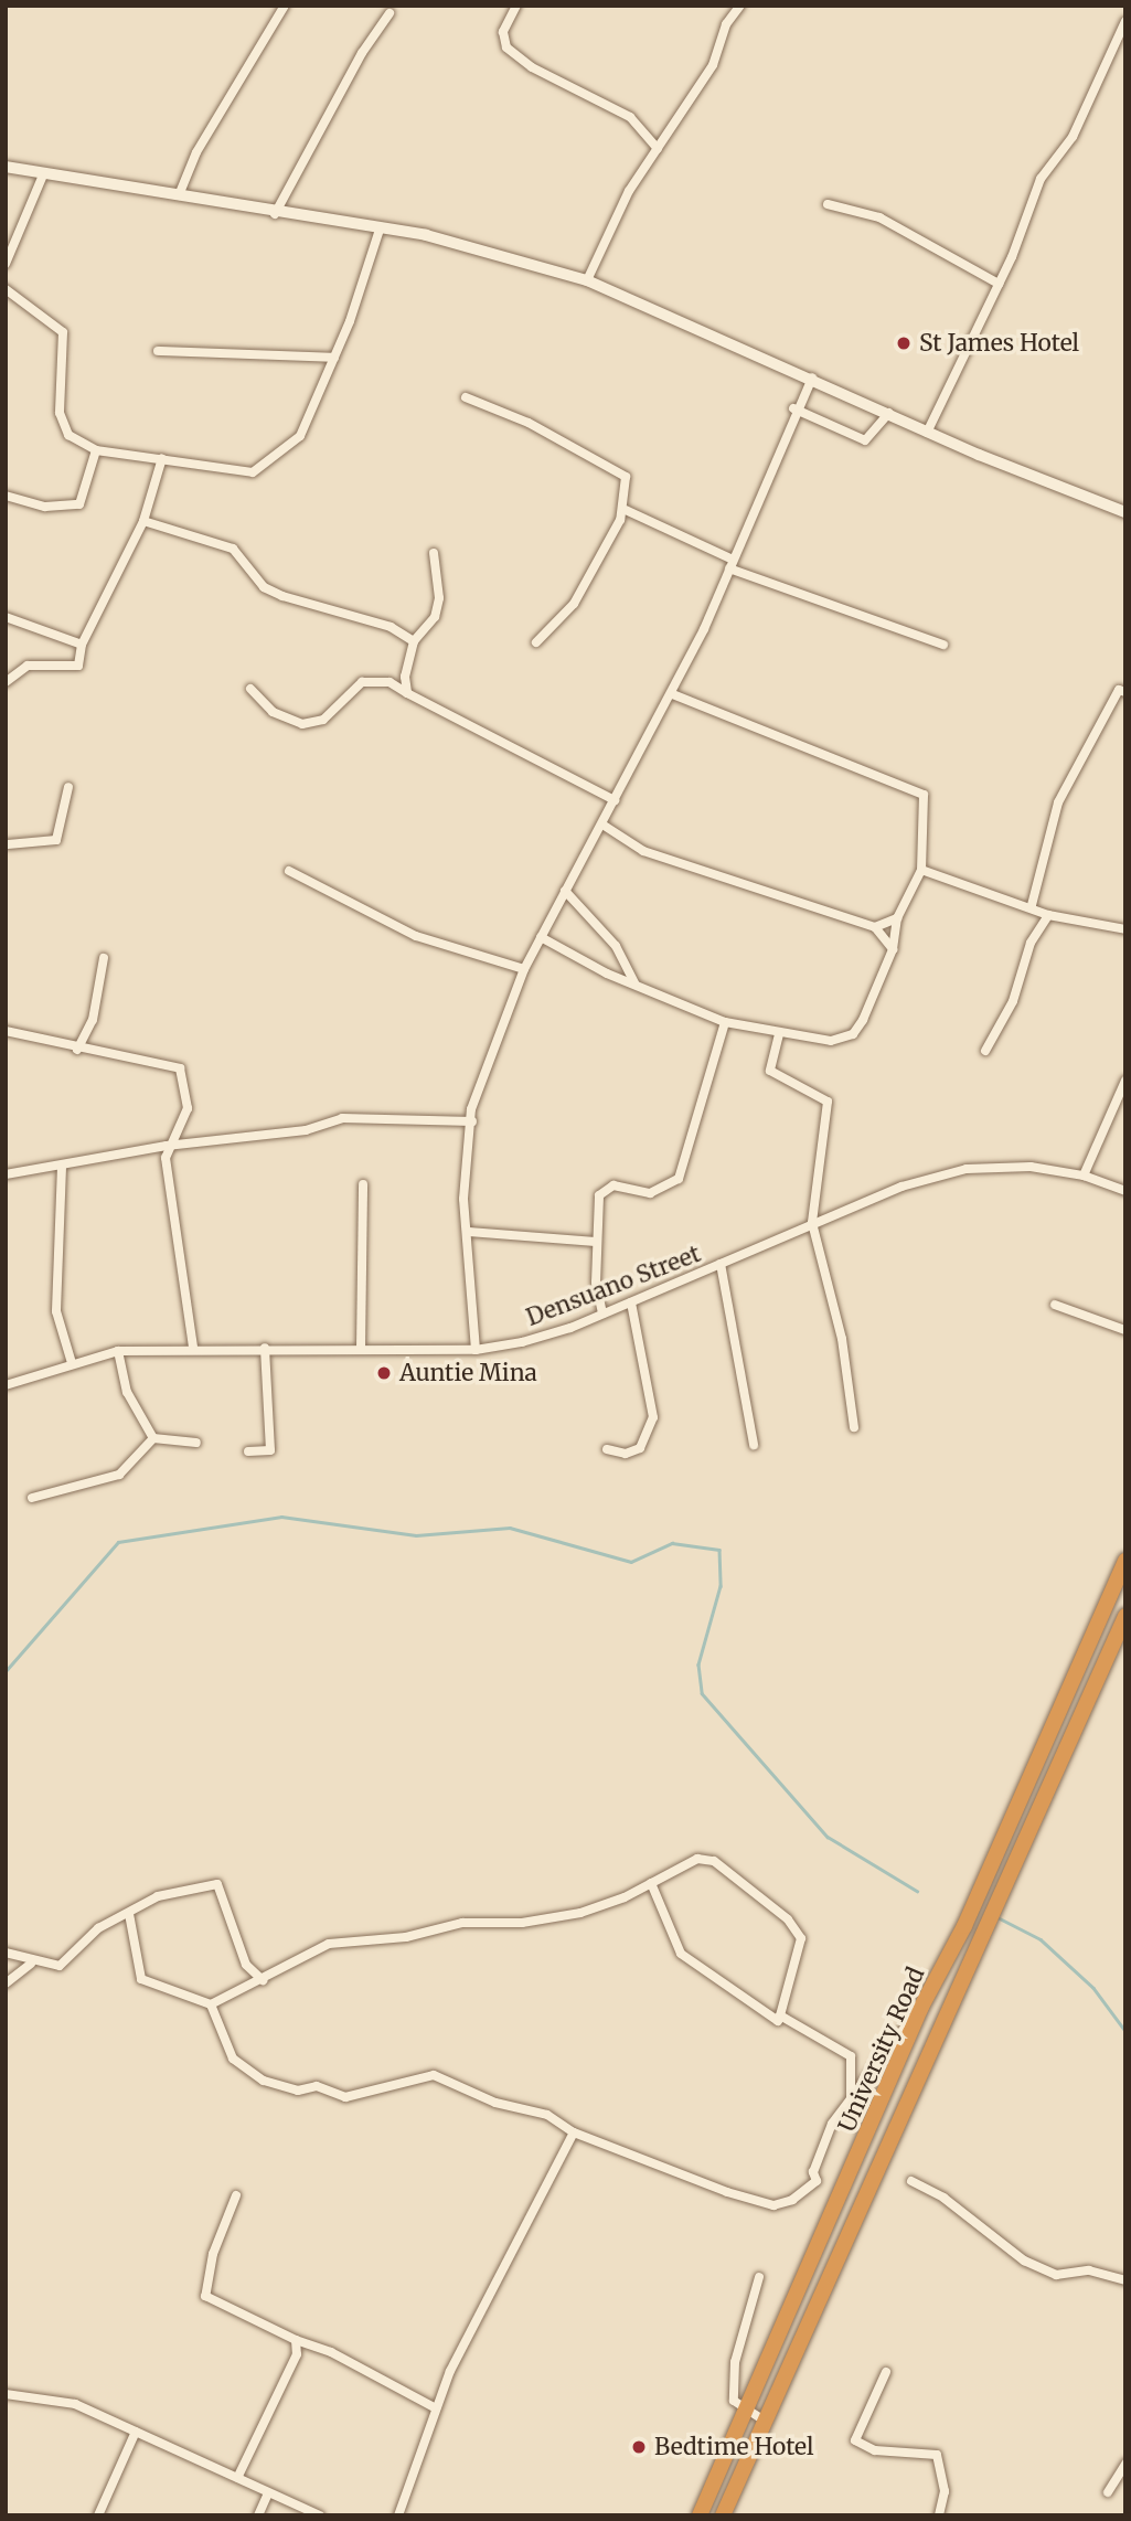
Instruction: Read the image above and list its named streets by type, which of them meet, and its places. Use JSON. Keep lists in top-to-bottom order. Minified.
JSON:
{"streets":{"highway":["University Road"],"street":["Densuano Street"]},"places":["St James Hotel","Auntie Mina","Bedtime Hotel"]}
